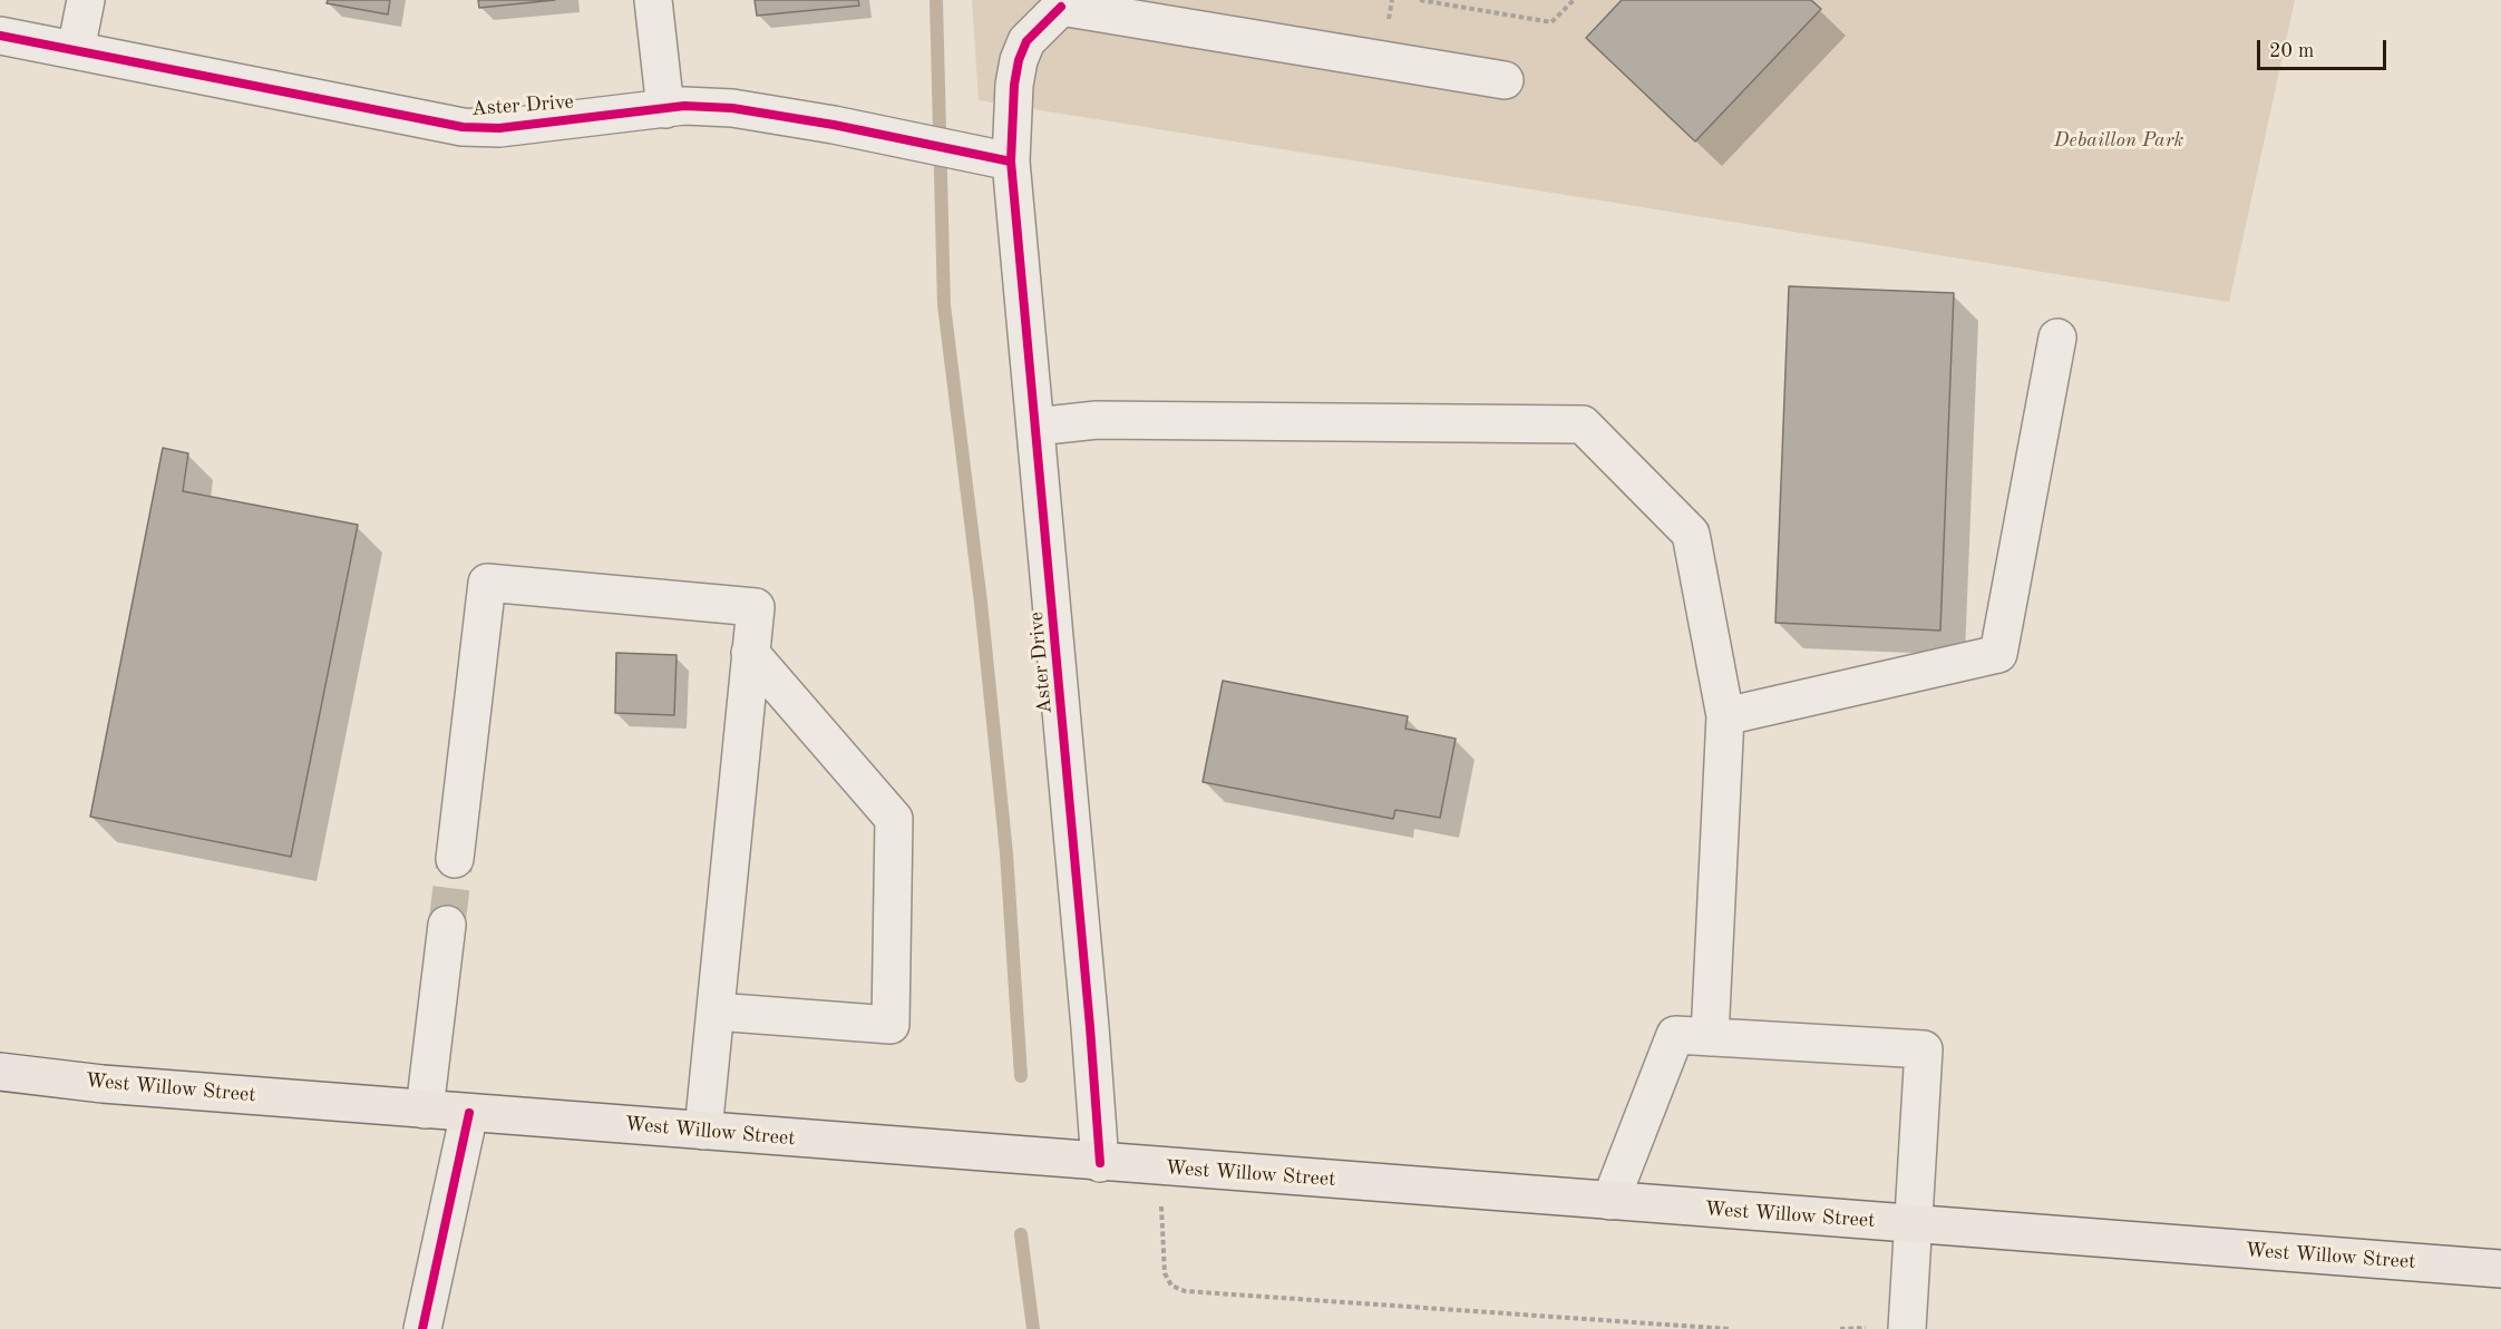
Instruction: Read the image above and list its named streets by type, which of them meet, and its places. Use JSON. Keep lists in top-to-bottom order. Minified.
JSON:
{"streets":{"main road":["West Willow Street"],"street":["Aster Drive"]},"crossings":[["Aster Drive","West Willow Street"]],"parks":["Debaillon Park"],"scale_bar":"20 m"}
